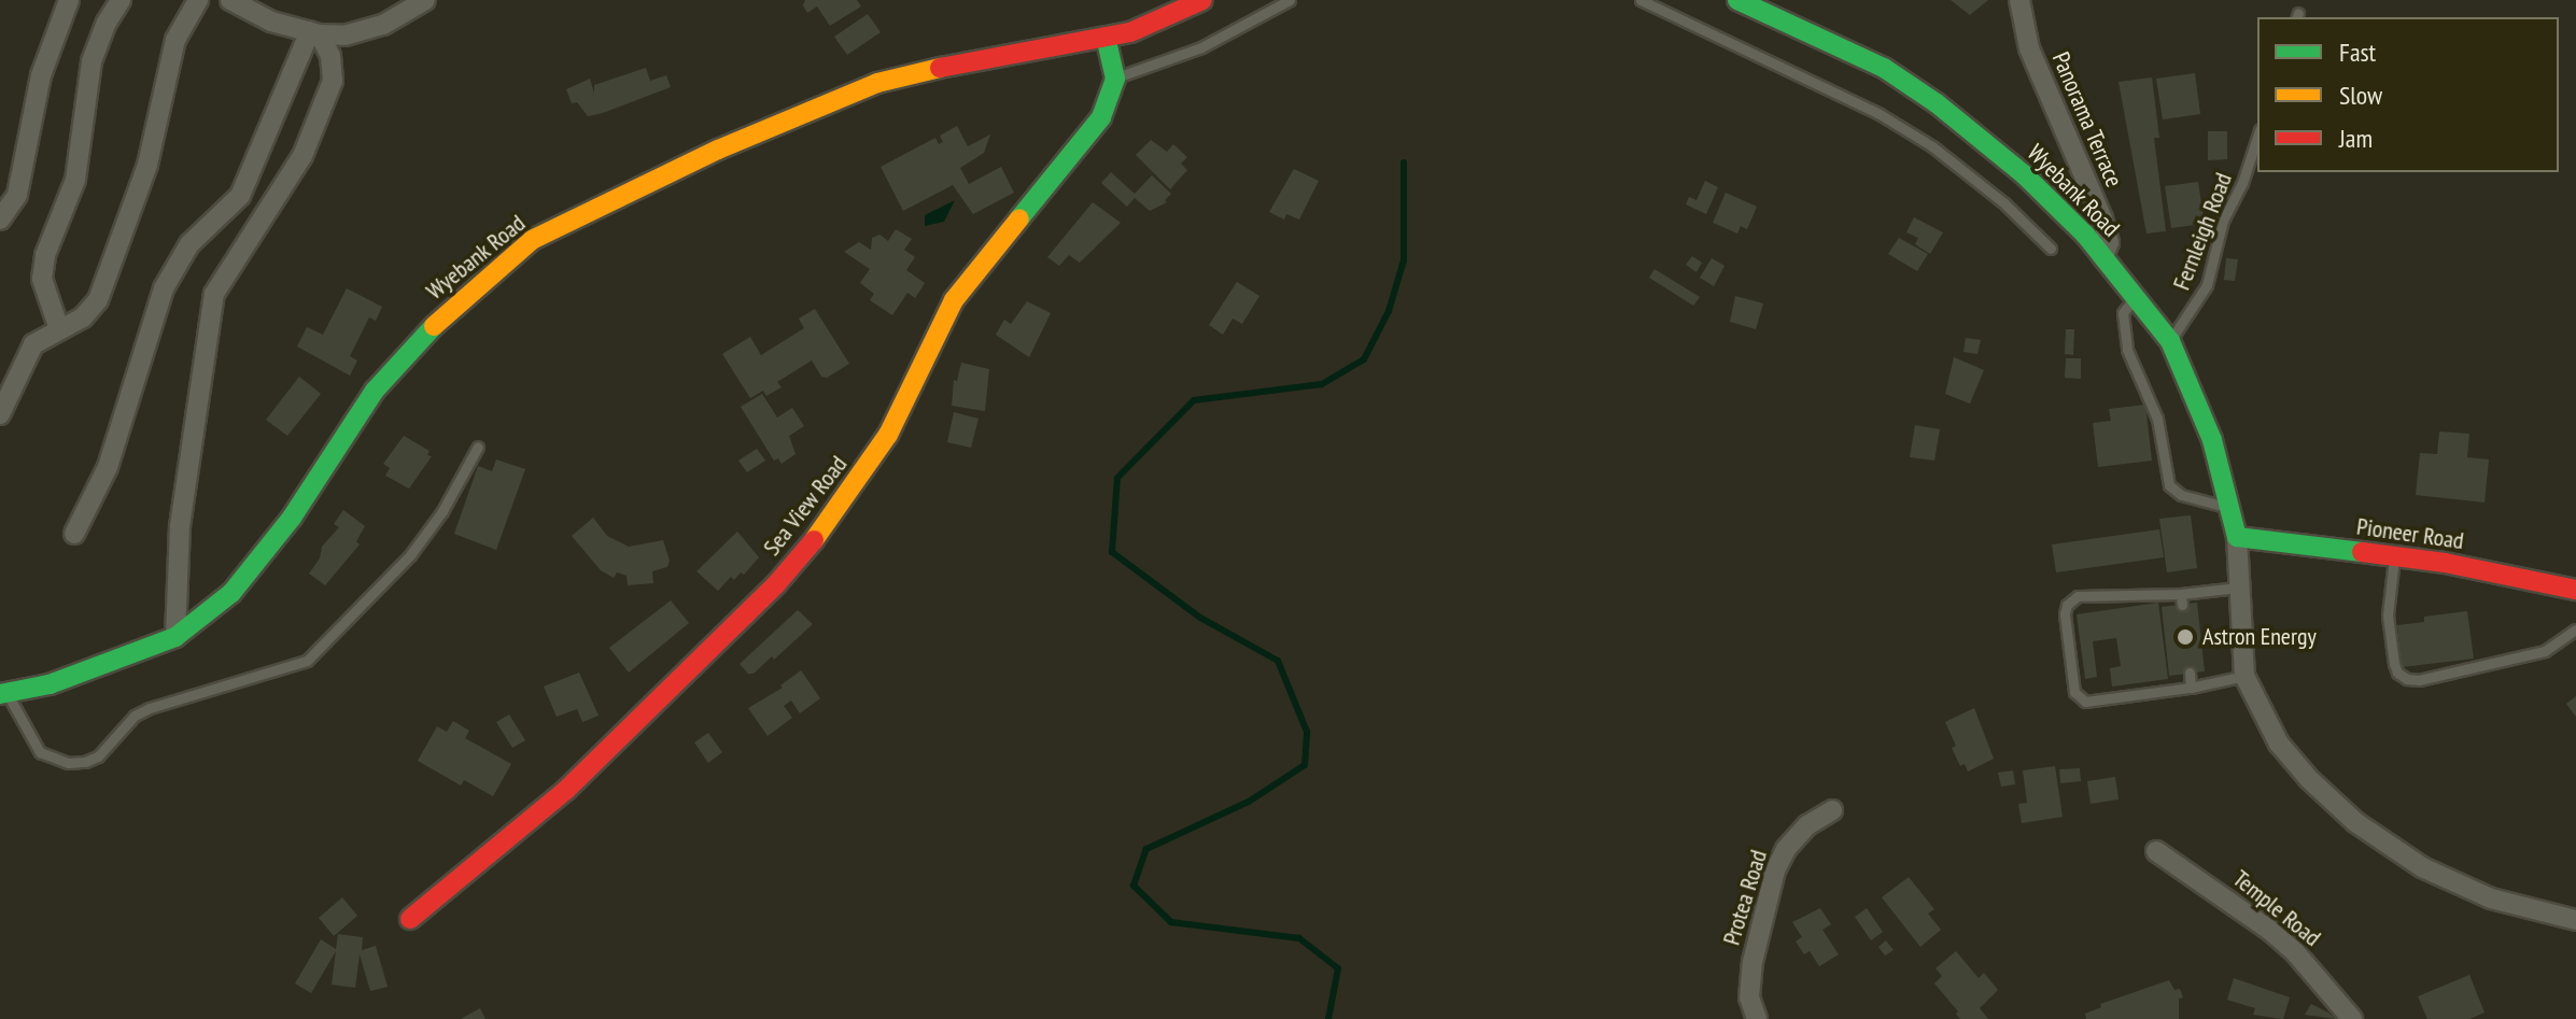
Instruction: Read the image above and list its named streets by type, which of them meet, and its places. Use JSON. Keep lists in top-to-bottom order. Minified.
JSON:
{"streets":{"main road":["Wyebank Road","Sea View Road","Pioneer Road"],"street":["Panorama Terrace","Protea Road","Temple Road"],"lane":["Fernleigh Road"]},"crossings":[["Panorama Terrace","Wyebank Road"],["Wyebank Road","Fernleigh Road"],["Wyebank Road","Pioneer Road"]],"places":["Astron Energy"],"legend":["Fast","Slow","Jam"]}
